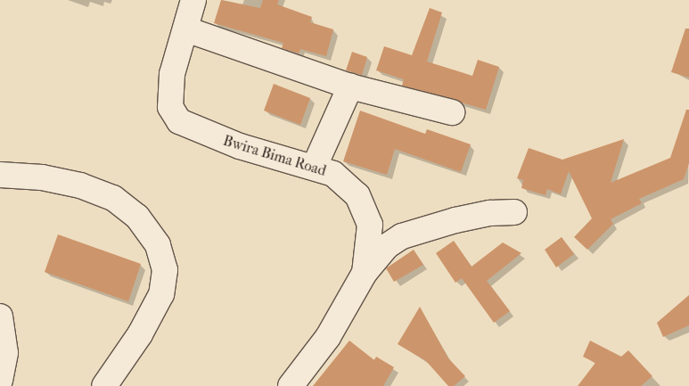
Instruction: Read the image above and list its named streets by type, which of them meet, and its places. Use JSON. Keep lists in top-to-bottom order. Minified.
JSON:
{"streets":{"street":["Bwira Bima Road"]}}
